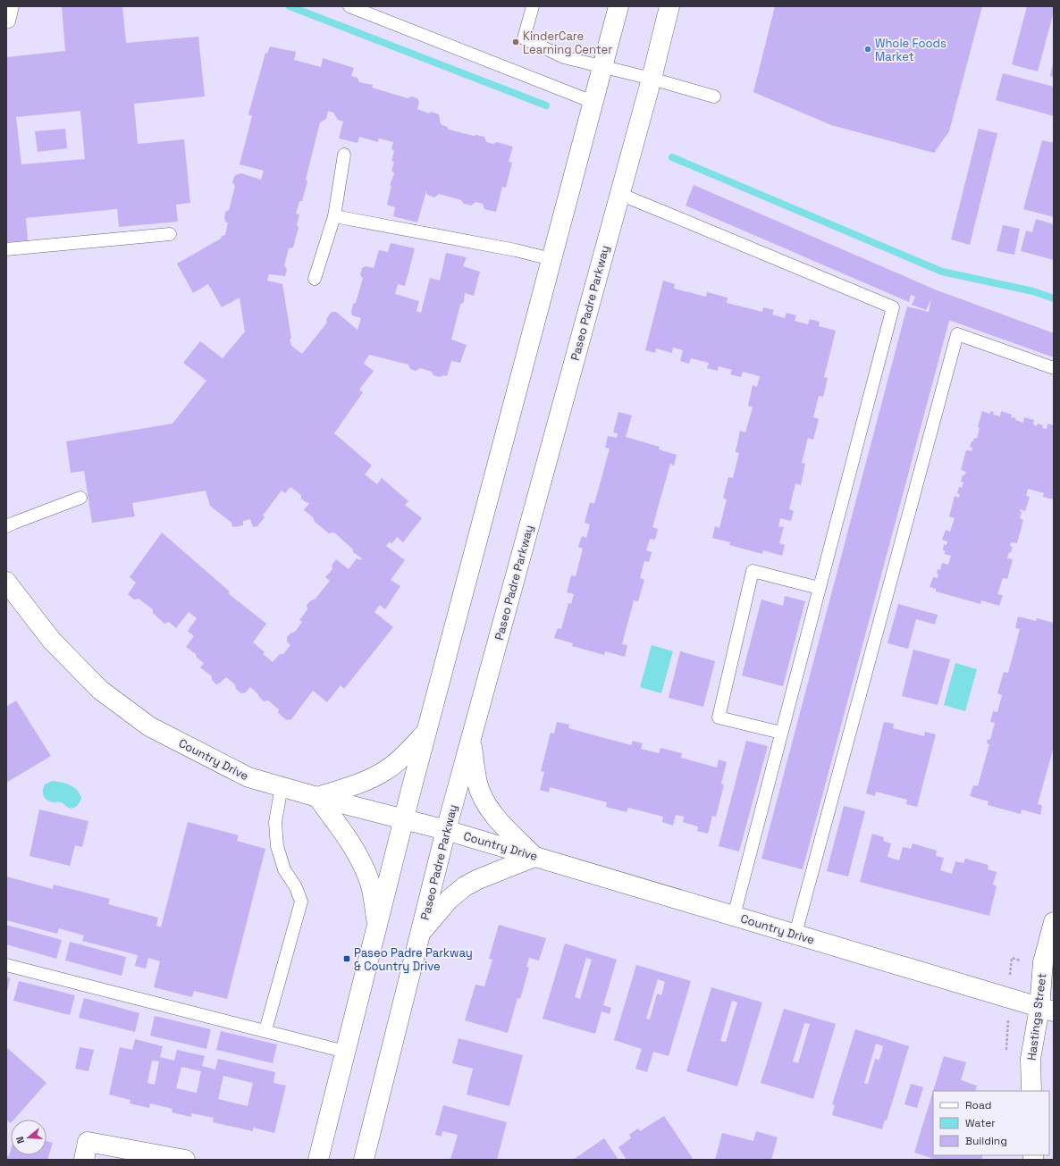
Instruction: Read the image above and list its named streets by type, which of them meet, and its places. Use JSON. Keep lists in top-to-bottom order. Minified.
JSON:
{"streets":{"main road":["Paseo Padre Parkway","Country Drive","Hastings Street"]},"crossings":[["Paseo Padre Parkway","Country Drive"],["Country Drive","Hastings Street"]],"places":{"other":["KinderCare Learning Center","Whole Foods Market"],"transit":["Paseo Padre Parkway & Country Drive"]},"legend":["Road","Water","Building"],"north":"left"}
